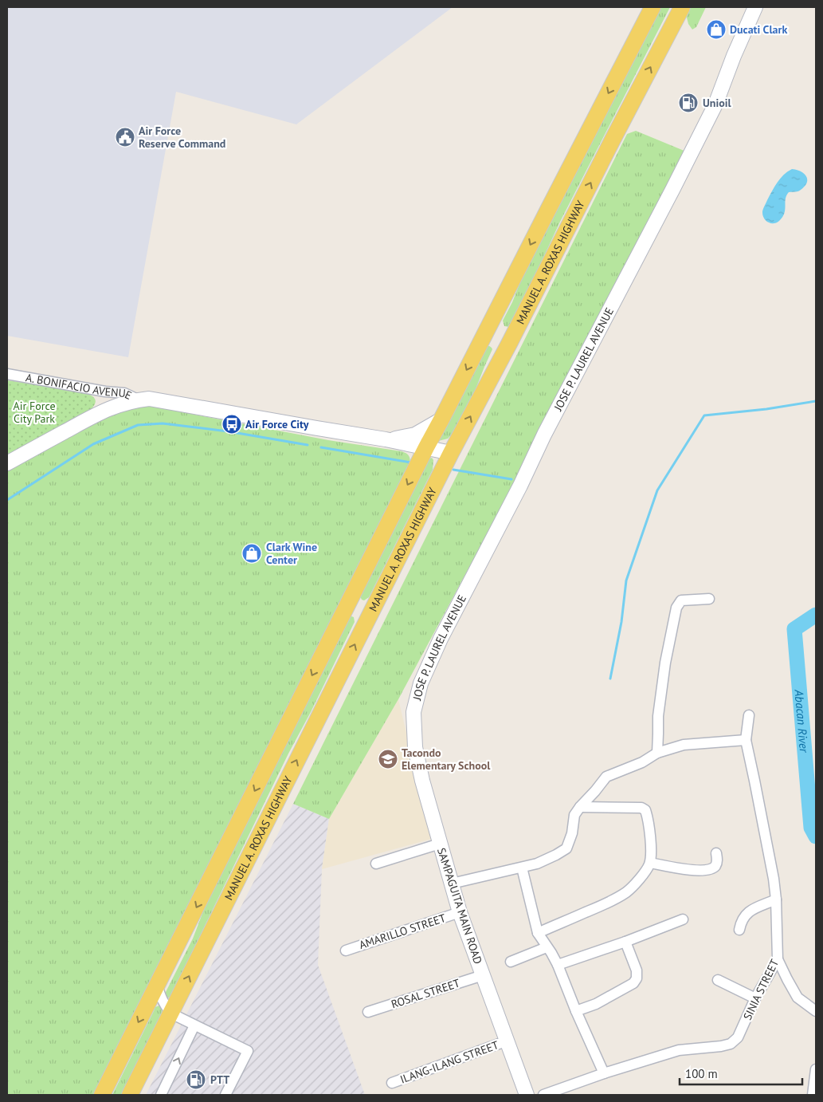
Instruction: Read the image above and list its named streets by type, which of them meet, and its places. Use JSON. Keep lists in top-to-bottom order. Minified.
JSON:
{"streets":{"main road":["MANUEL A. ROXAS HIGHWAY"],"street":["JOSE P. LAUREL AVENUE","A. BONIFACIO AVENUE","SAMPAGUITA MAIN ROAD","AMARILLO STREET","SINIA STREET","ROSAL STREET","ILANG-ILANG STREET"]},"crossings":[["MANUEL A. ROXAS HIGHWAY","A. BONIFACIO AVENUE"],["JOSE P. LAUREL AVENUE","SAMPAGUITA MAIN ROAD"],["SAMPAGUITA MAIN ROAD","AMARILLO STREET"],["SAMPAGUITA MAIN ROAD","ROSAL STREET"],["SAMPAGUITA MAIN ROAD","ILANG-ILANG STREET"]],"water":["Abacan River"],"parks":["Air Force City Park"],"places":{"shop":["Ducati Clark","Clark Wine Center"],"fuel station":["Unioil","PTT"],"public building":["Air Force Reserve Command"],"bus stop":["Air Force City"],"school or university":["Tacondo Elementary School"]},"scale_bar":"100 m"}
